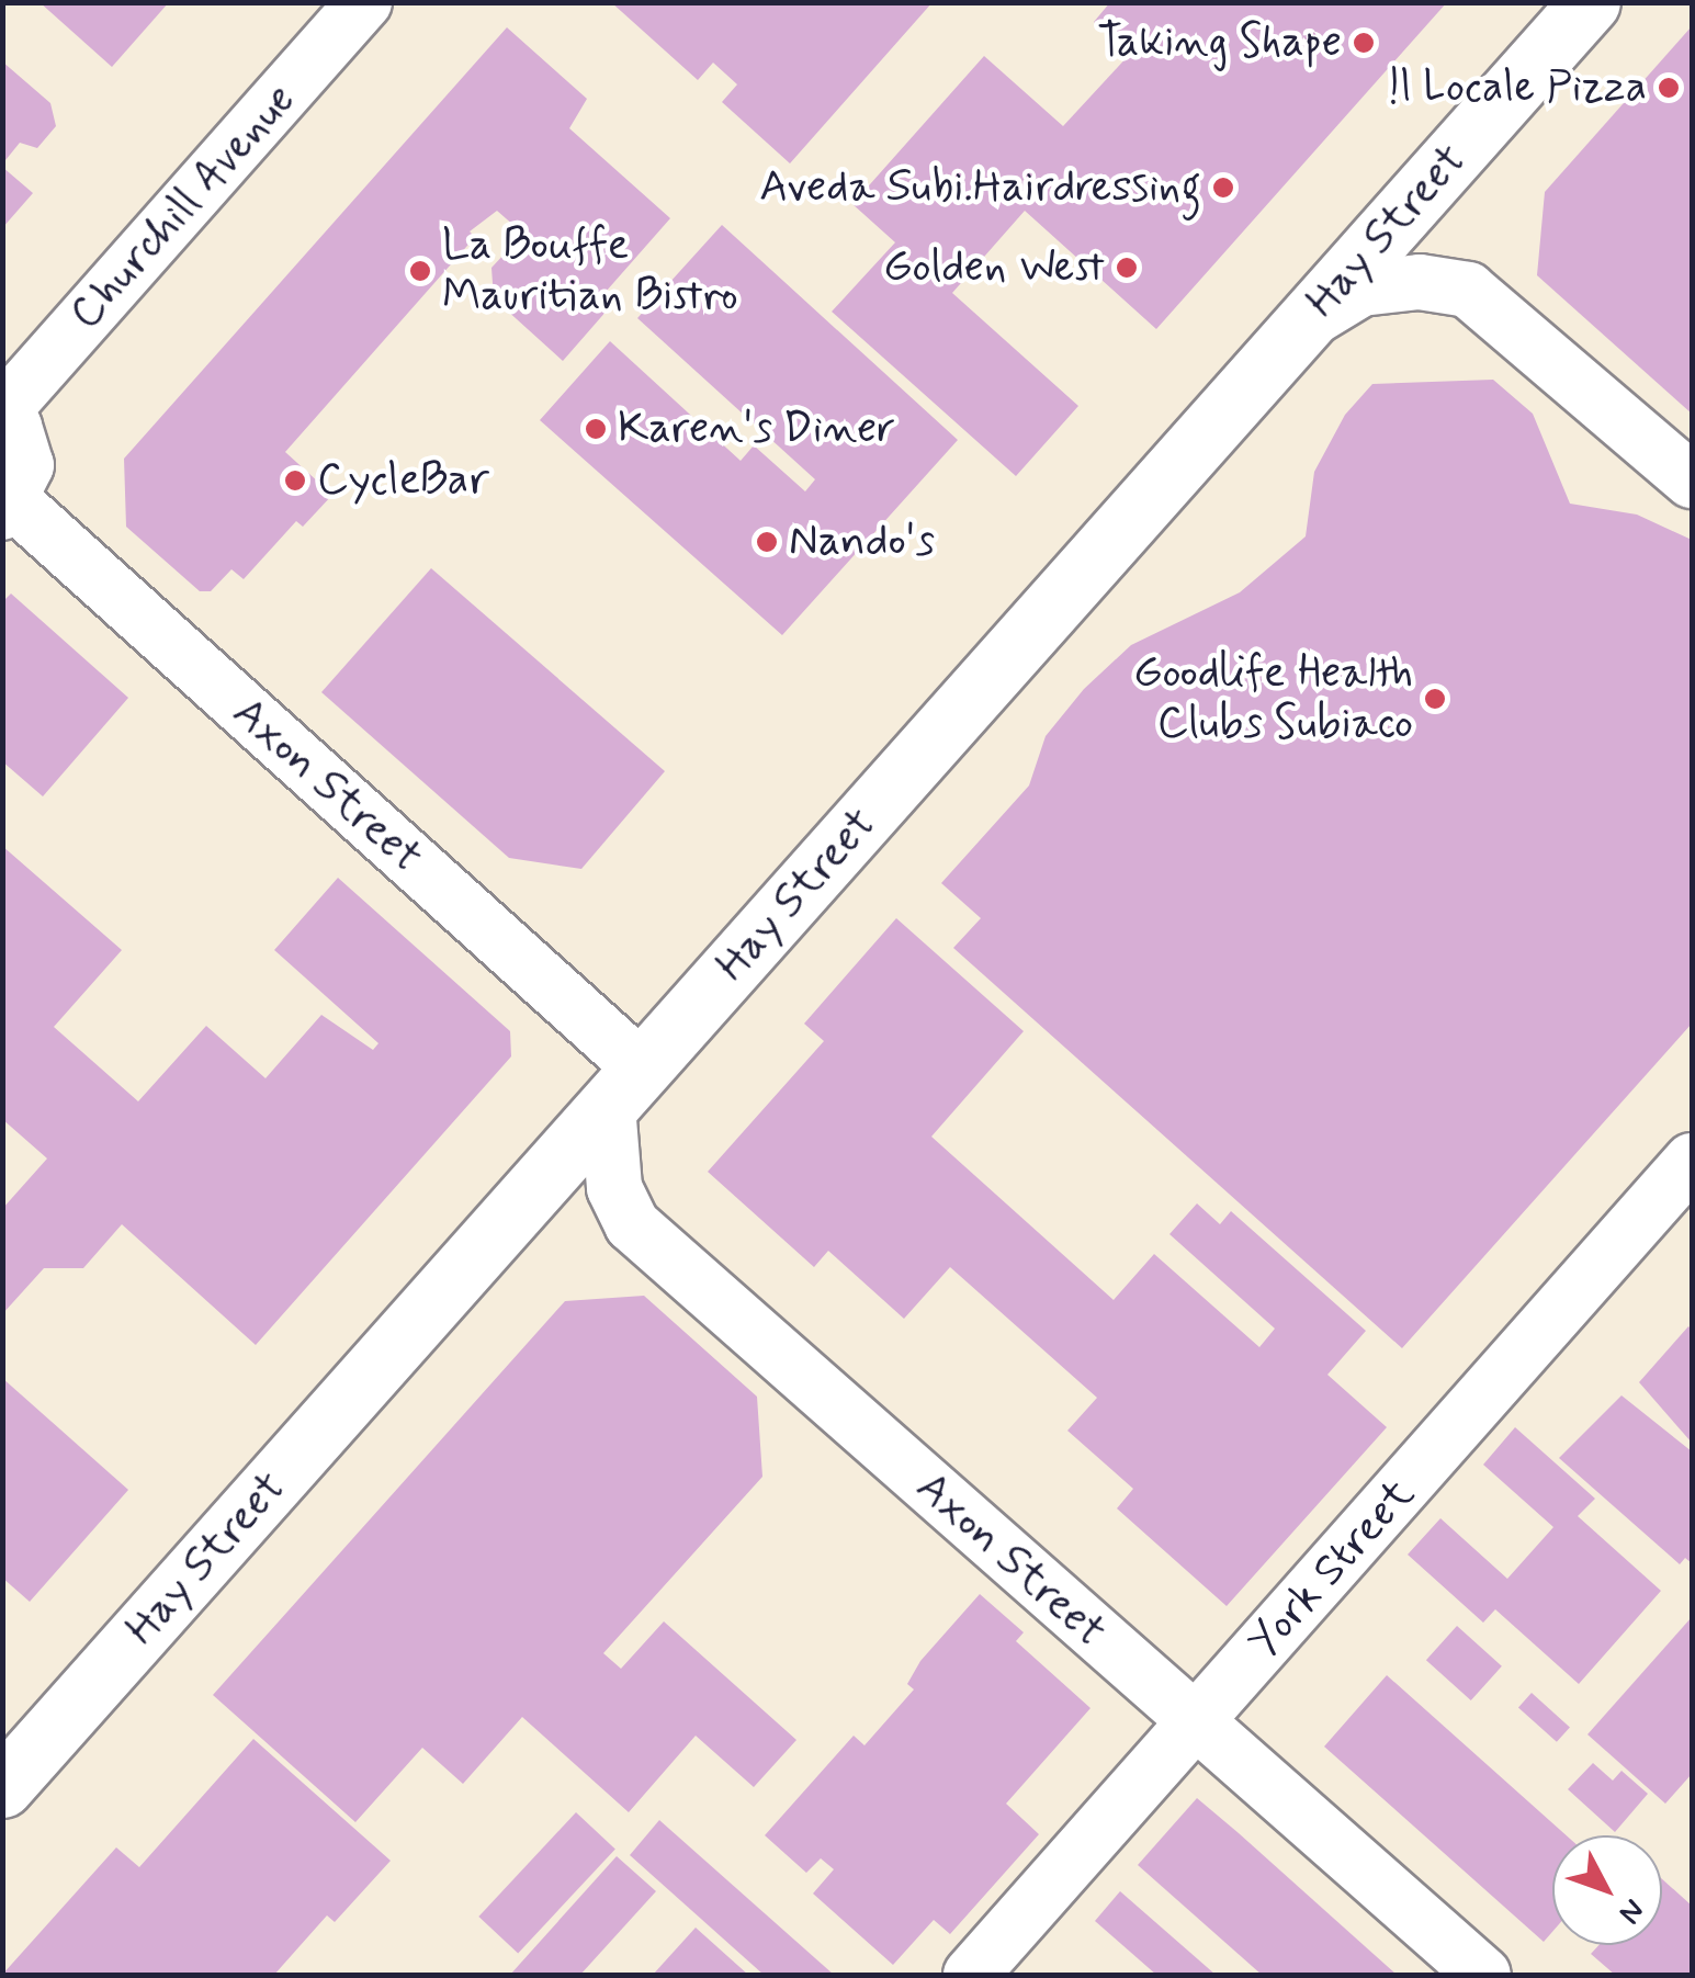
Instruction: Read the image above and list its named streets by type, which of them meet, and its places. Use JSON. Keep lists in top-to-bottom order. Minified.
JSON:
{"streets":{"main road":["Hay Street"],"street":["Churchill Avenue","Axon Street","York Street"]},"crossings":[["Hay Street","Axon Street"],["Axon Street","York Street"]],"places":["Taking Shape","!l Locale Pizza","Aveda Subi.Hairdressing","Golden West","La Bouffe Mauritian Bistro","Karen's Diner","CycleBar","Nando's","Goodlife Health Clubs Subiaco"],"north":"bottom right"}
